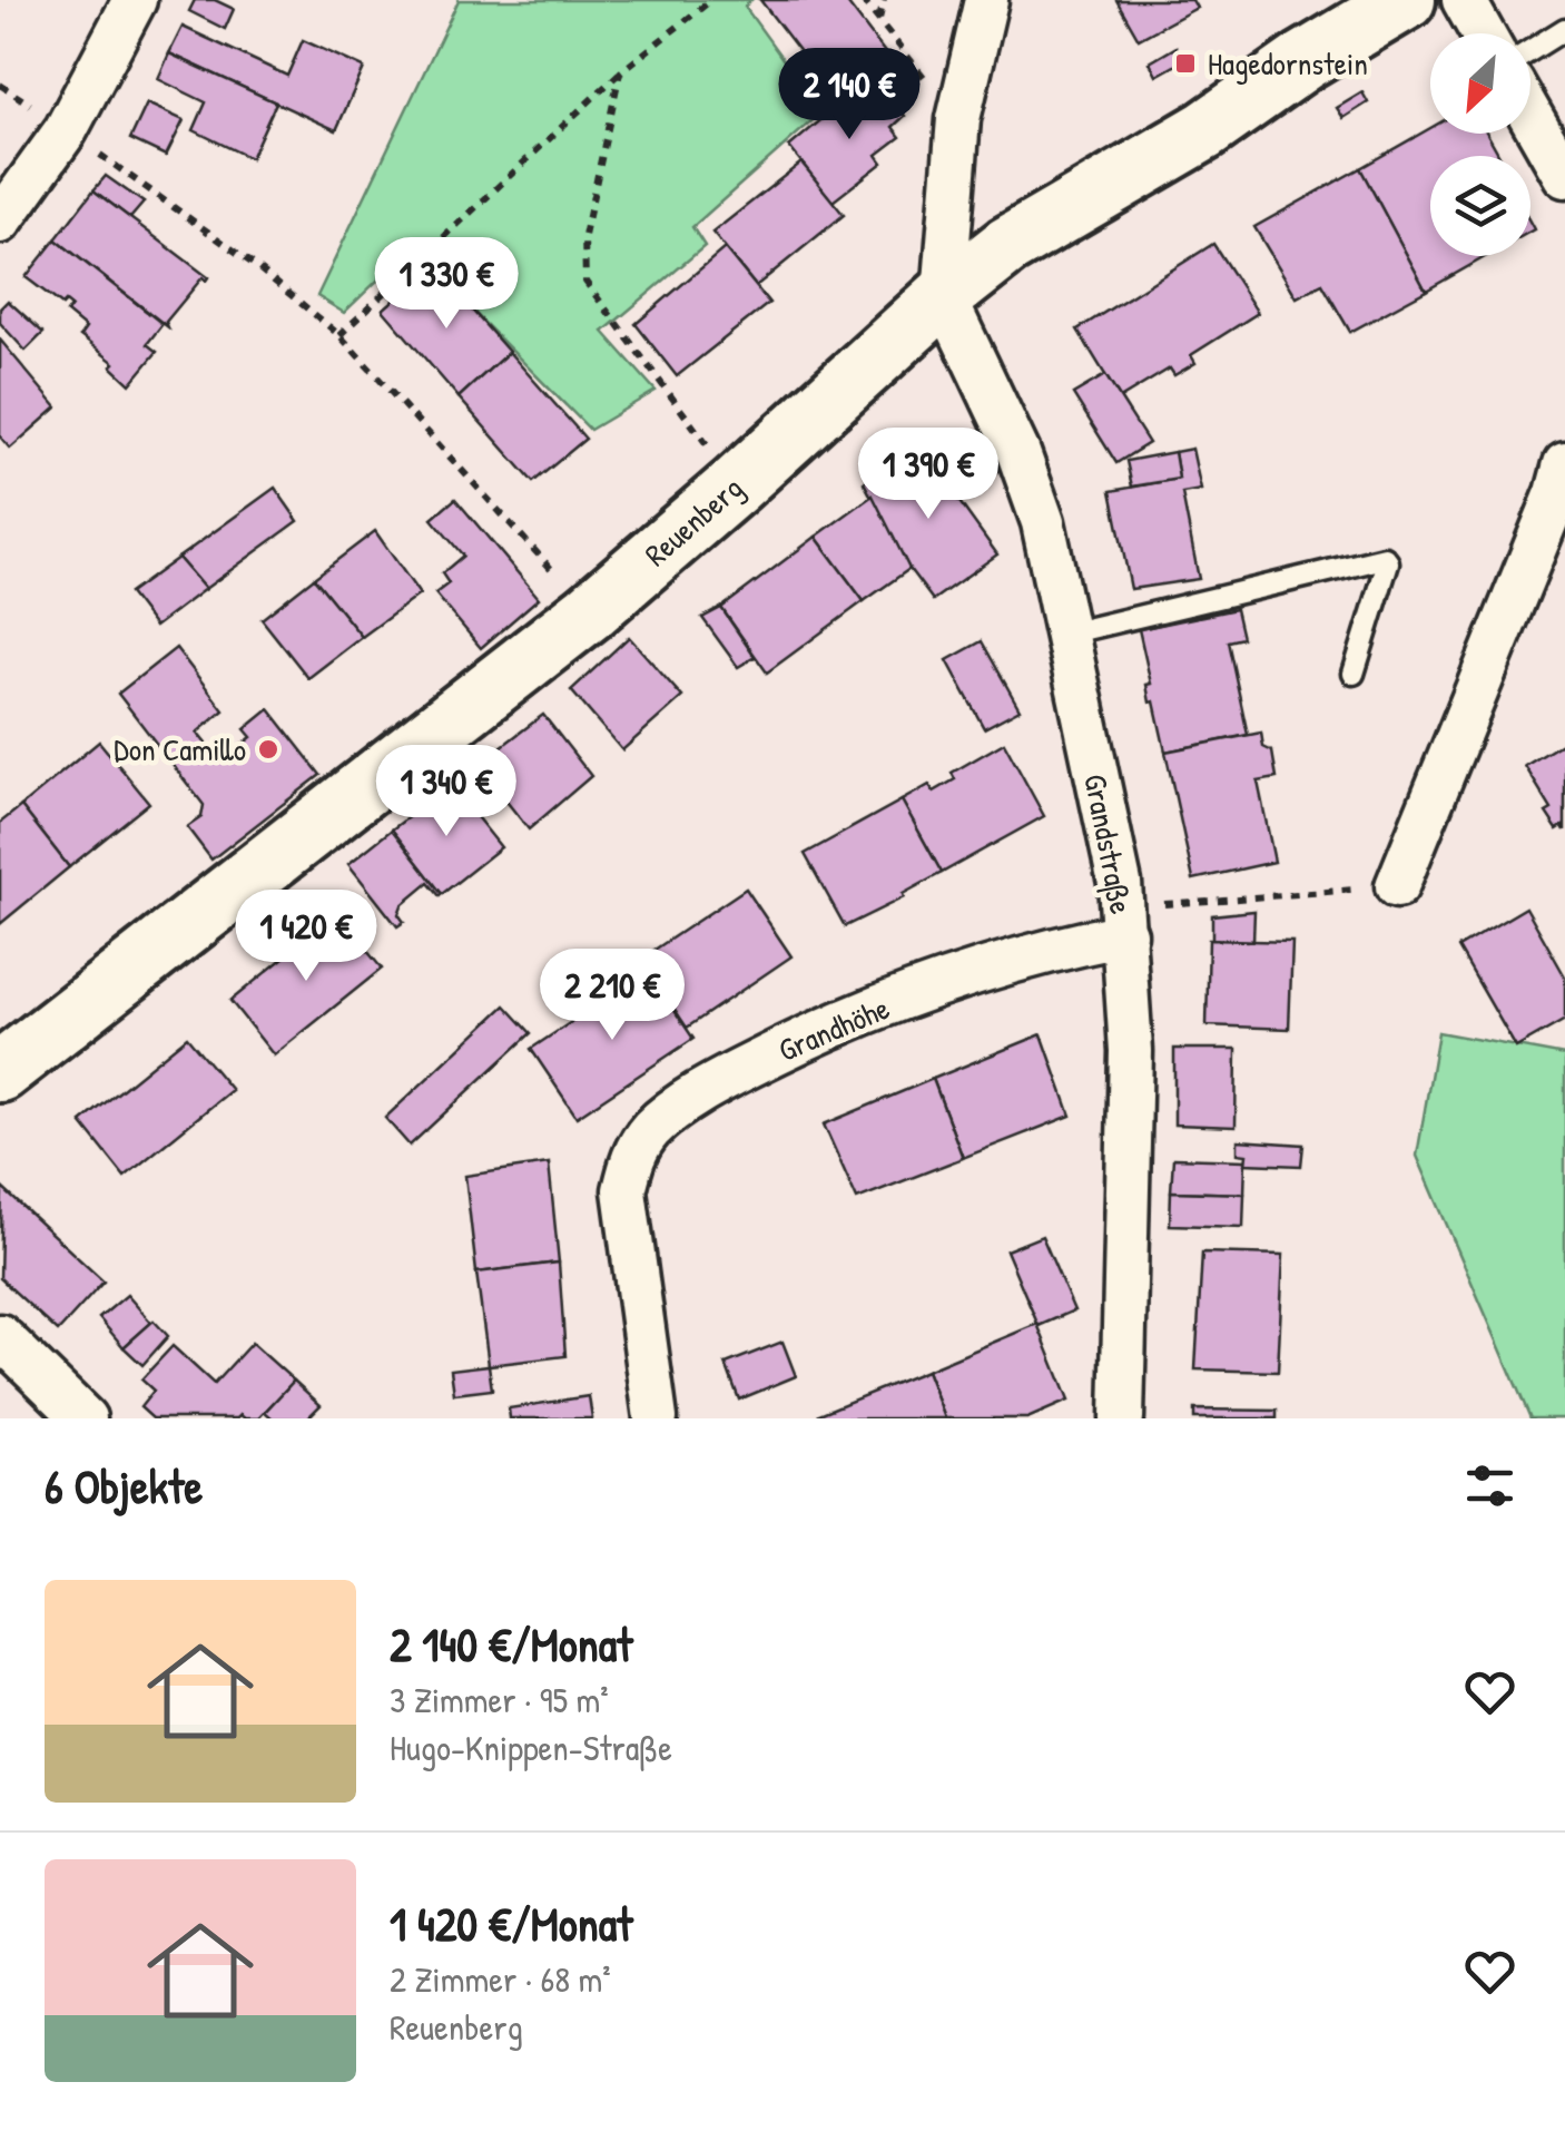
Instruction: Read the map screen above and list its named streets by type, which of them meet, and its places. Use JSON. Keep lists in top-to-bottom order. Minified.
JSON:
{"streets":{"main road":["Reuenberg"],"street":["Grandstraße","Grandhöhe"]},"crossings":[["Reuenberg","Grandstraße"],["Grandstraße","Grandhöhe"]],"places":{"transit":["Hagedornstein"],"other":["Don Camillo"]},"north":"bottom left","page":{"price":["2 140 €","1 330 €","1 390 €","1 340 €","1 420 €","2 210 €"],"heading":"6 Objekte","list":[{"name":"2 140 €/Monat","note":"3 Zimmer · 95 m² · Hugo-Knippen-Straße"},{"name":"1 420 €/Monat","note":"2 Zimmer · 68 m² · Reuenberg"}]}}
